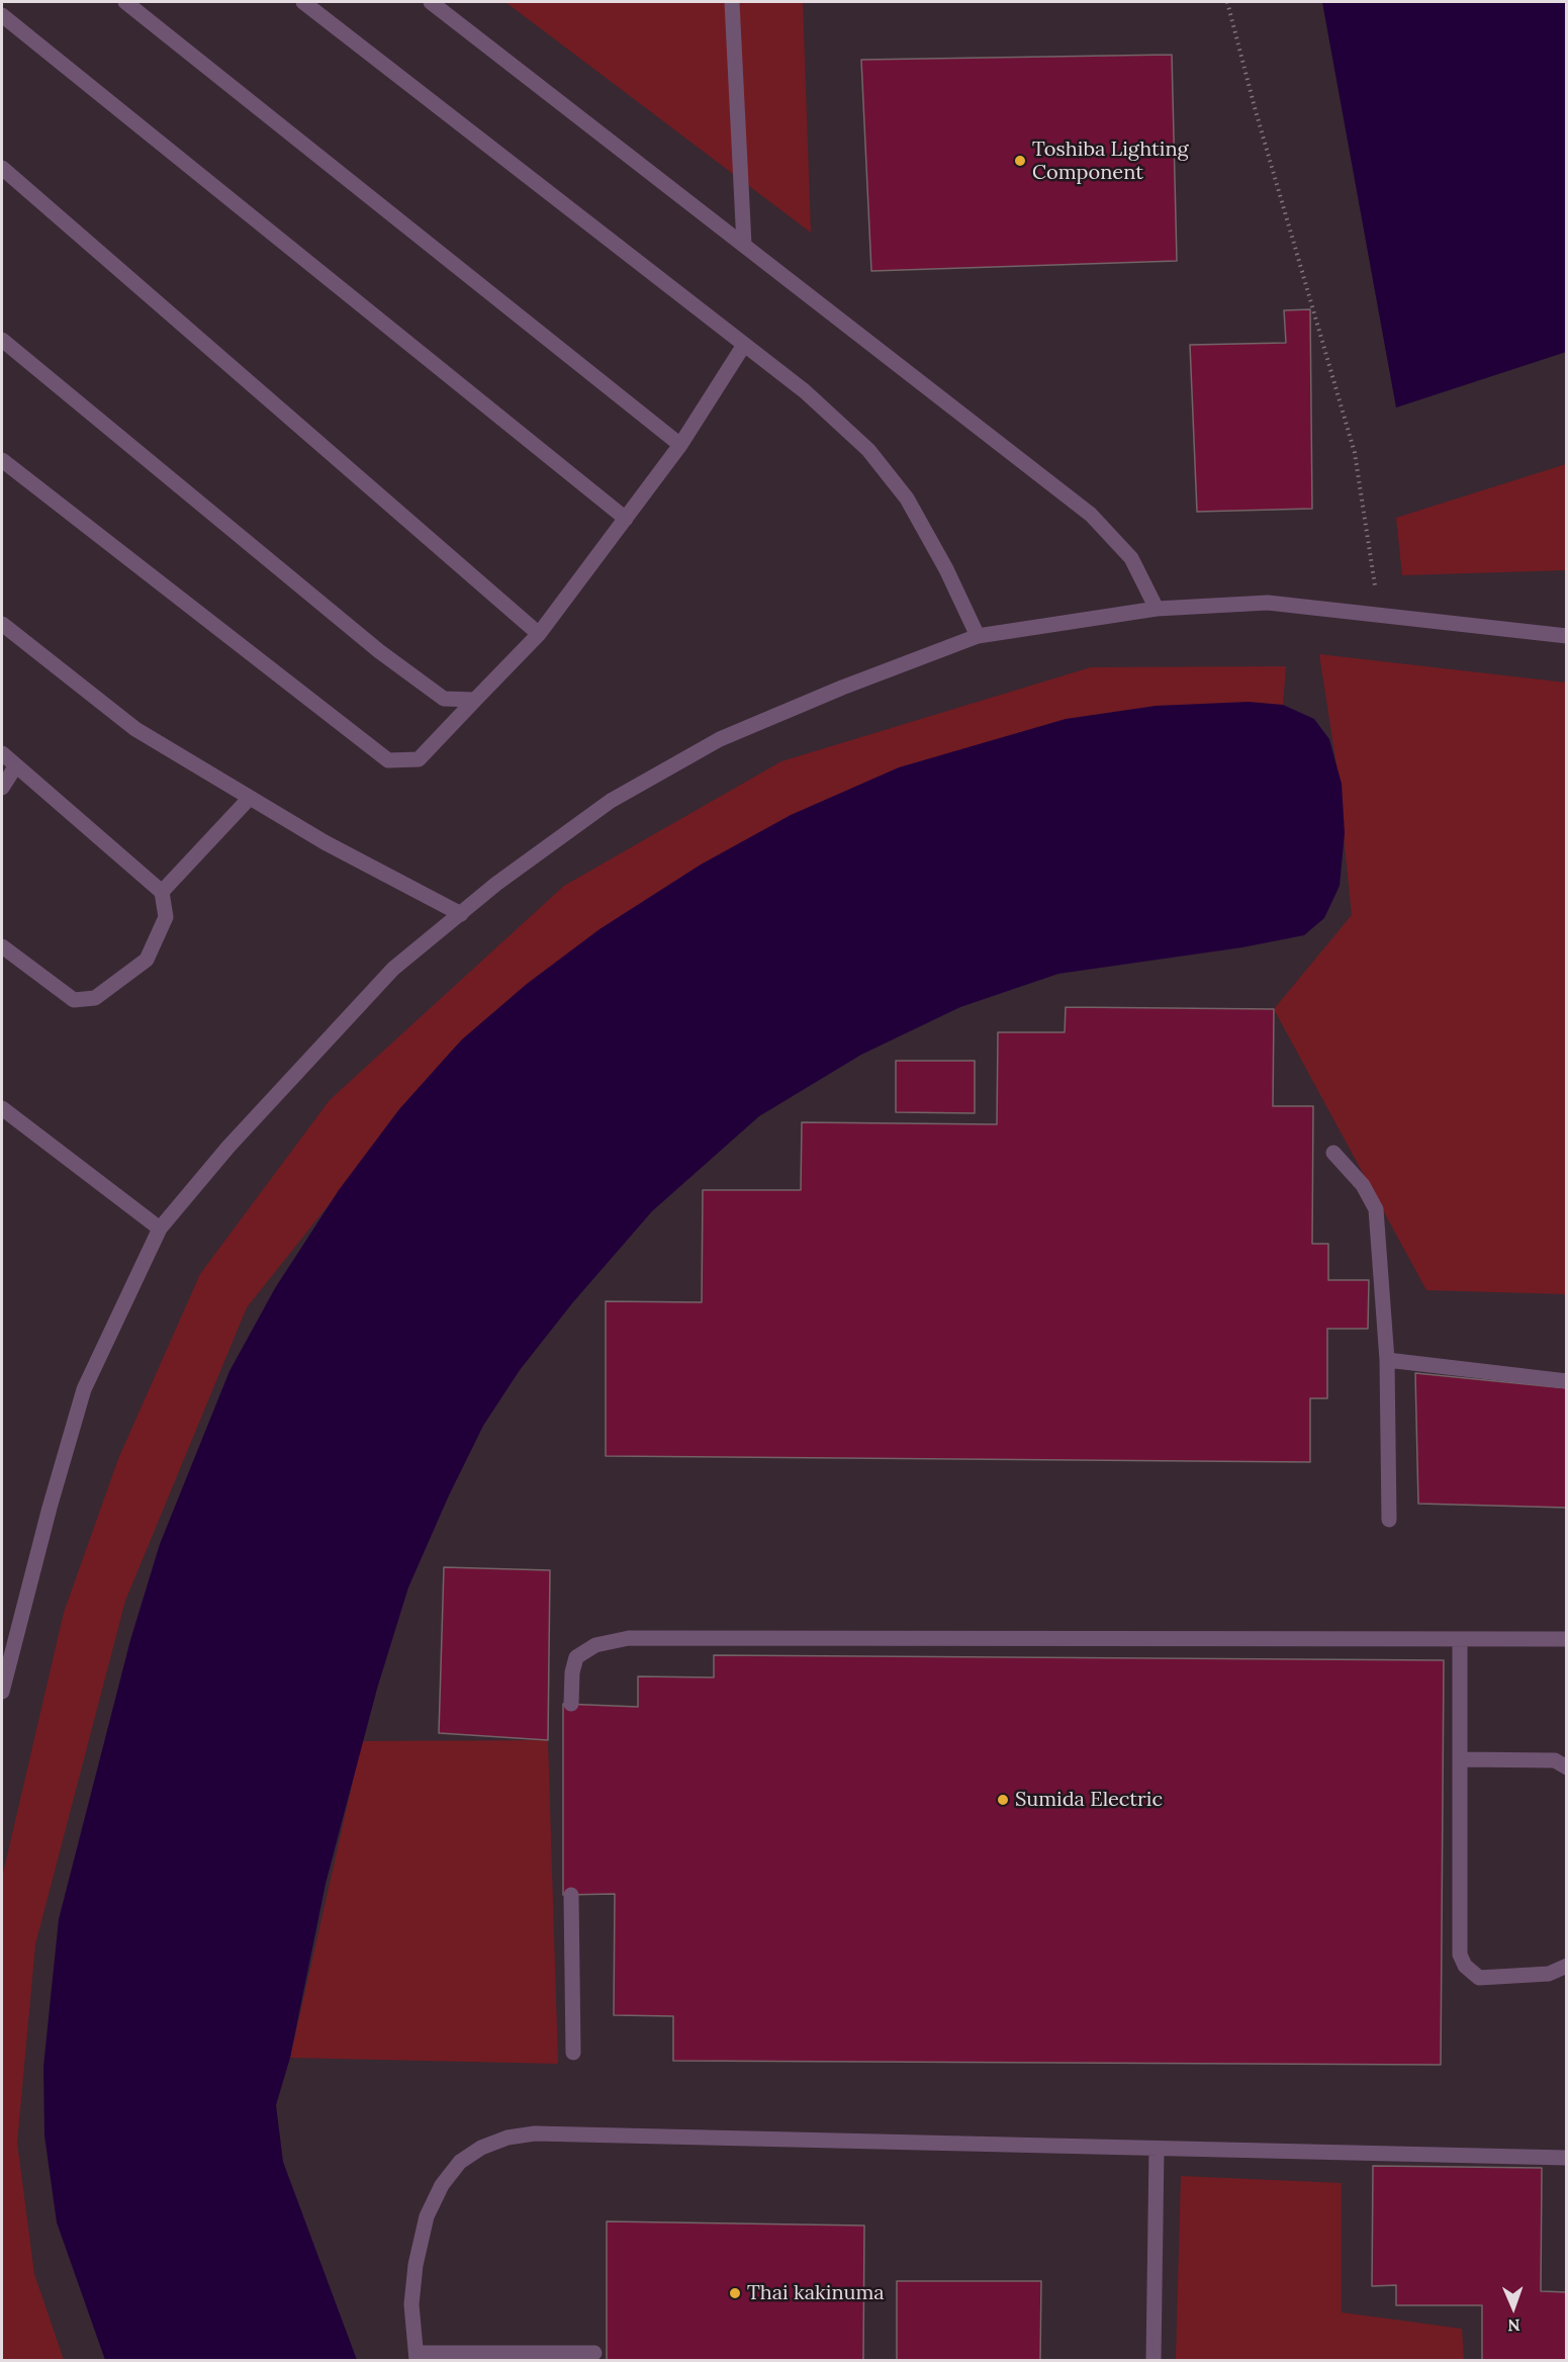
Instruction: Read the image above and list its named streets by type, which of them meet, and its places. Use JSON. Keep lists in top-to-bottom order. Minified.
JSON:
{"places":["Toshiba Lighting Component","Sumida Electric","Thai kakinuma"],"north":"bottom"}
